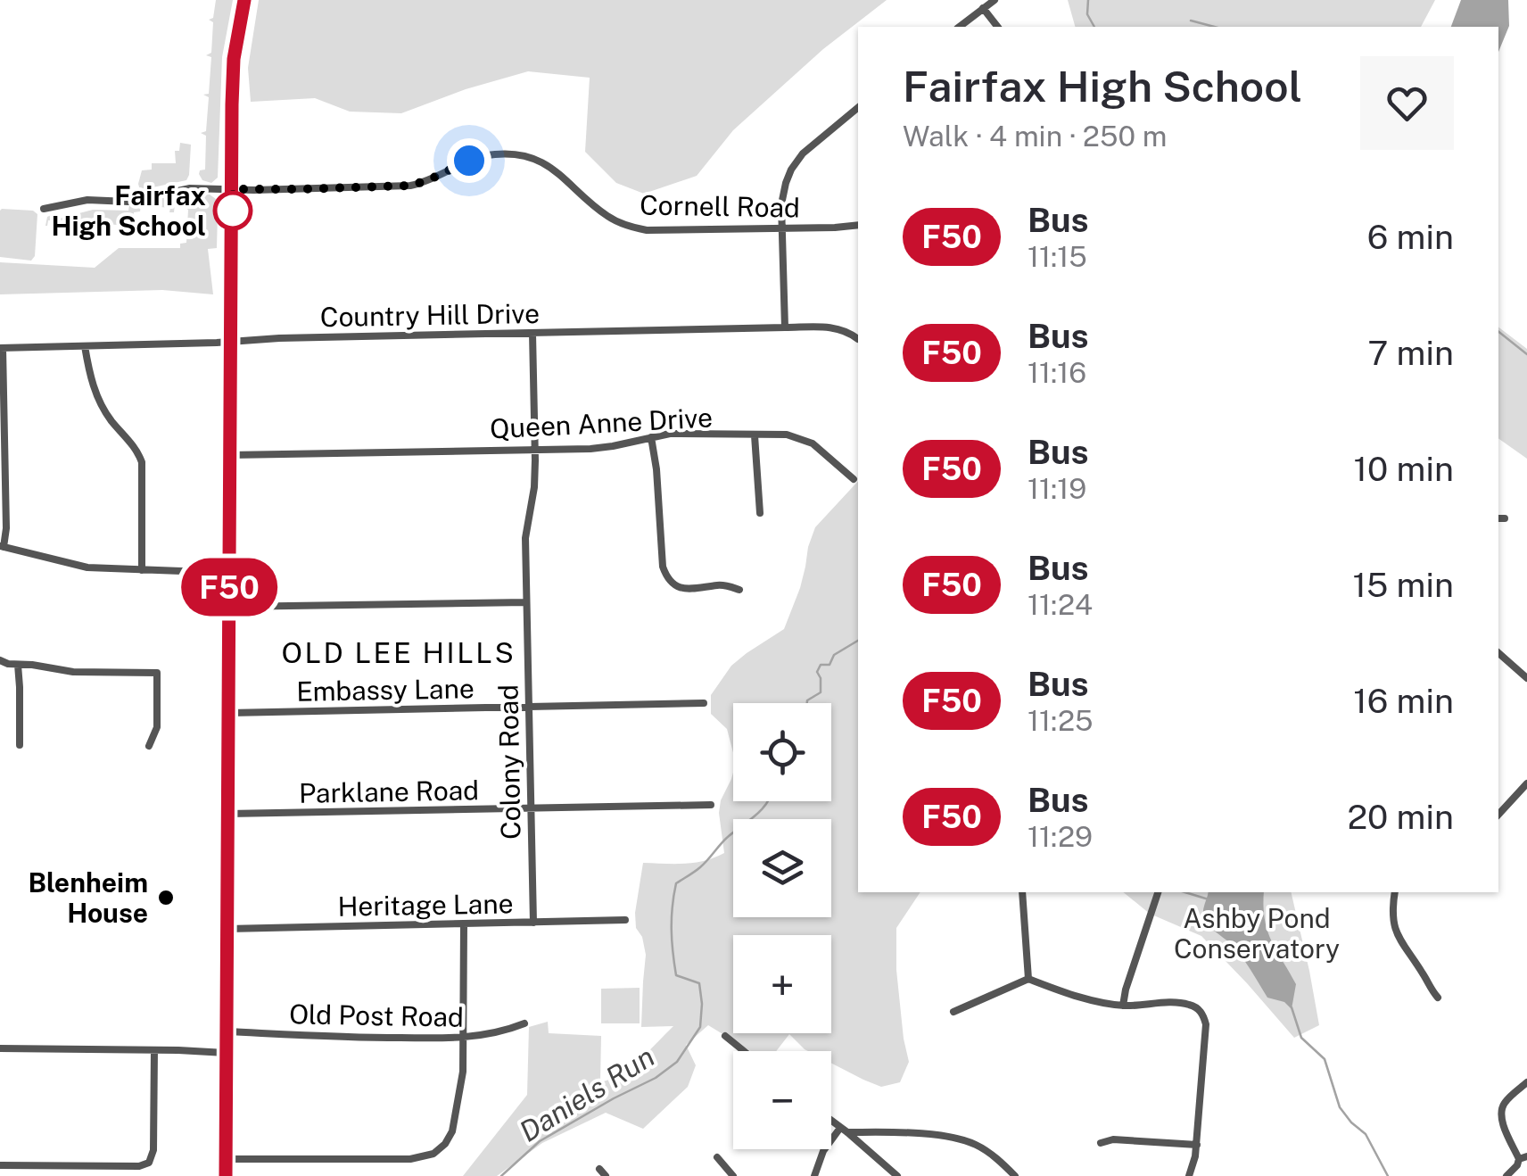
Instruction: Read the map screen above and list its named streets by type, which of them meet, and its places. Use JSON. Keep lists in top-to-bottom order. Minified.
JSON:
{"streets":{"street":["Cornell Road","Country Hill Drive","Queen Anne Drive","Embassy Lane","Colony Road","Parklane Road","Heritage Lane","Old Post Road"]},"crossings":[["Country Hill Drive","Colony Road"],["Queen Anne Drive","Colony Road"],["Embassy Lane","Colony Road"],["Colony Road","Parklane Road"],["Colony Road","Heritage Lane"]],"districts":["OLD LEE HILLS"],"water":["Daniels Run"],"parks":["Ashby Pond Conservatory"],"places":["Fairfax High School","Blenheim House"],"lines":["bus line F50"],"page":{"on_map":"F50","heading":["Fairfax High School","Walk · 4 min · 250 m"],"list":[{"mark":"F50","name":"Bus","note":"11:15","value":"6 min"},{"mark":"F50","name":"Bus","note":"11:16","value":"7 min"},{"mark":"F50","name":"Bus","note":"11:19","value":"10 min"},{"mark":"F50","name":"Bus","note":"11:24","value":"15 min"},{"mark":"F50","name":"Bus","note":"11:25","value":"16 min"},{"mark":"F50","name":"Bus","note":"11:29","value":"20 min"}],"map_buttons":["+","−"]}}
